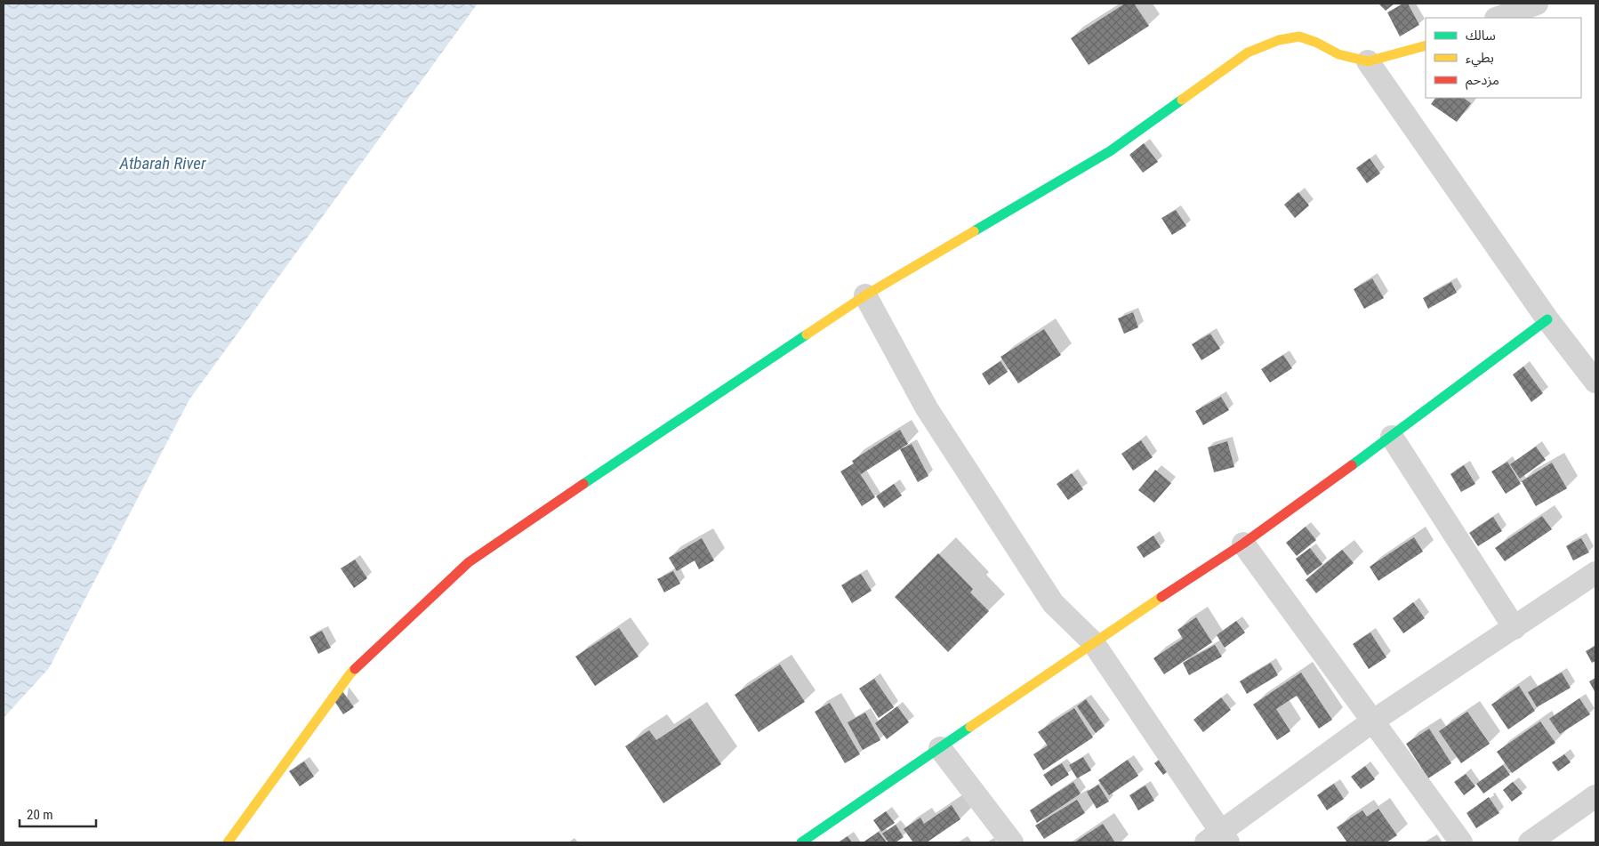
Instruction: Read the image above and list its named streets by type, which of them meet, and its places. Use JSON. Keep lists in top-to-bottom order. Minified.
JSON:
{"water":["Atbarah River"],"legend":["سالك","بطيء","مزدحم"],"scale_bar":"20 m"}
